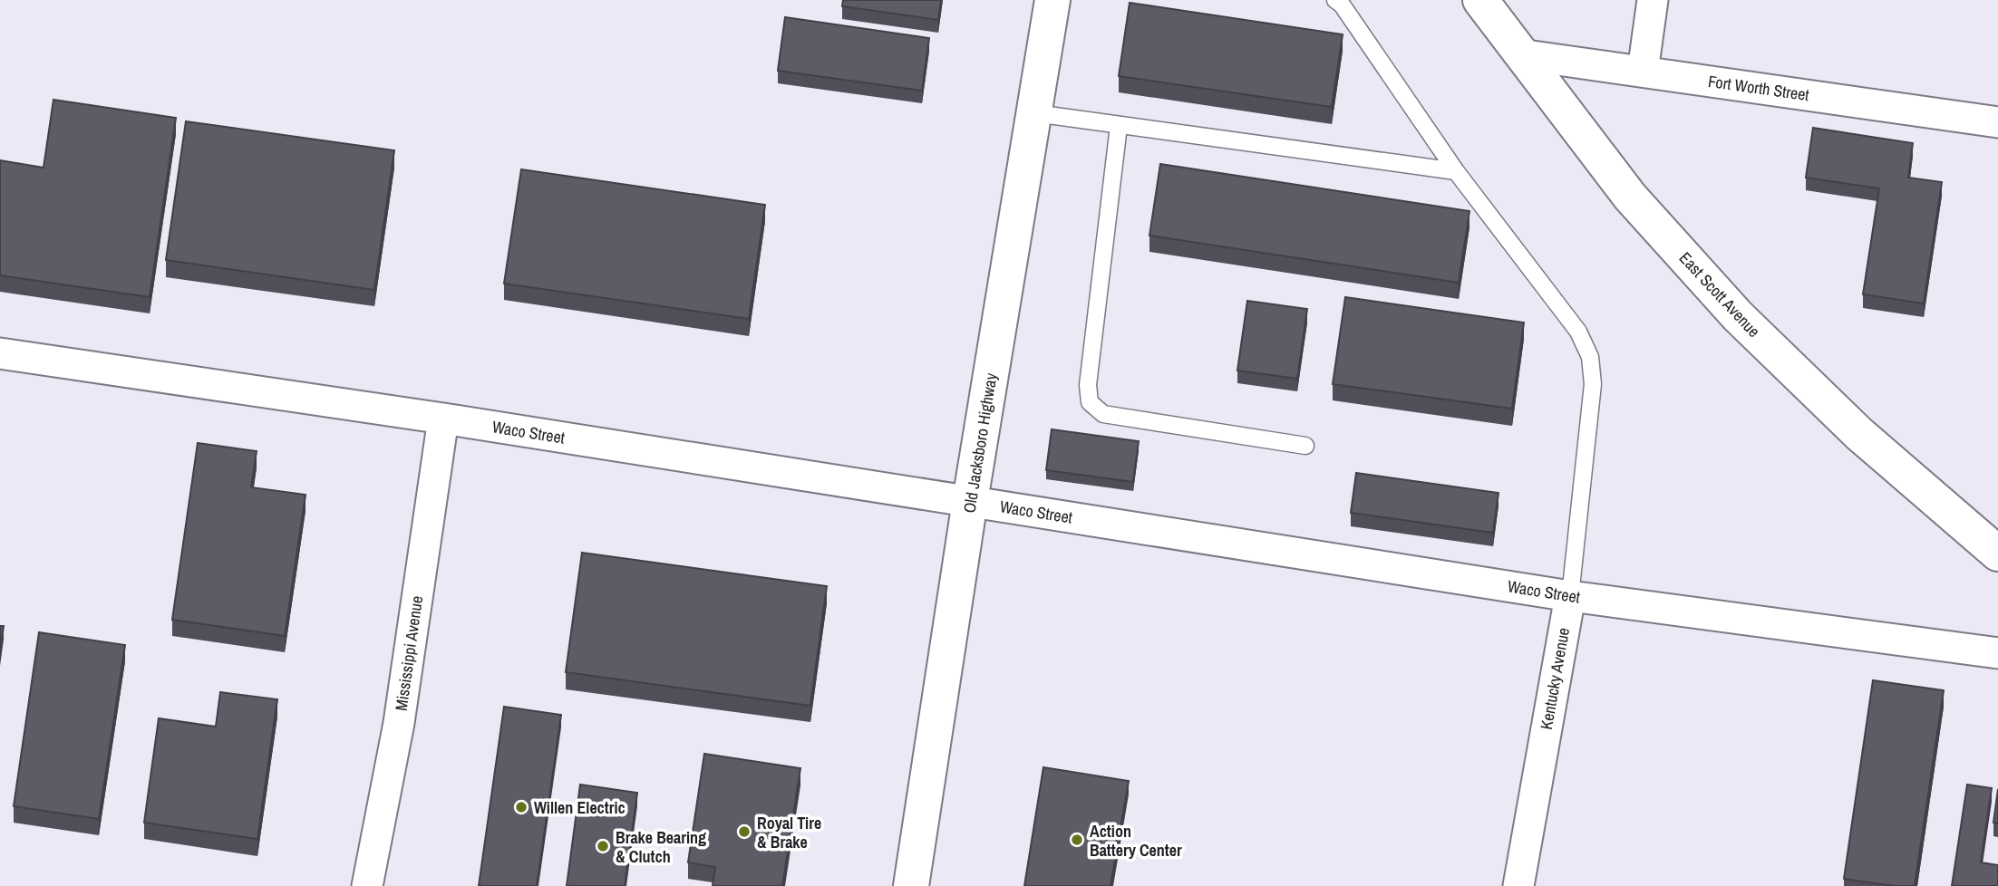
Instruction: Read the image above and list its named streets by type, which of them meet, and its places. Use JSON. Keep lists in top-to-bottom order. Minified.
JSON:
{"streets":{"main road":["East Scott Avenue","Old Jacksboro Highway"],"street":["Fort Worth Street","Waco Street","Mississippi Avenue","Kentucky Avenue"]},"crossings":[["Fort Worth Street","East Scott Avenue"],["Waco Street","Old Jacksboro Highway"],["Waco Street","Mississippi Avenue"],["Waco Street","Kentucky Avenue"]],"places":["Willen Electric","Royal Tire & Brake","Action Battery Center","Brake Bearing & Clutch"]}
